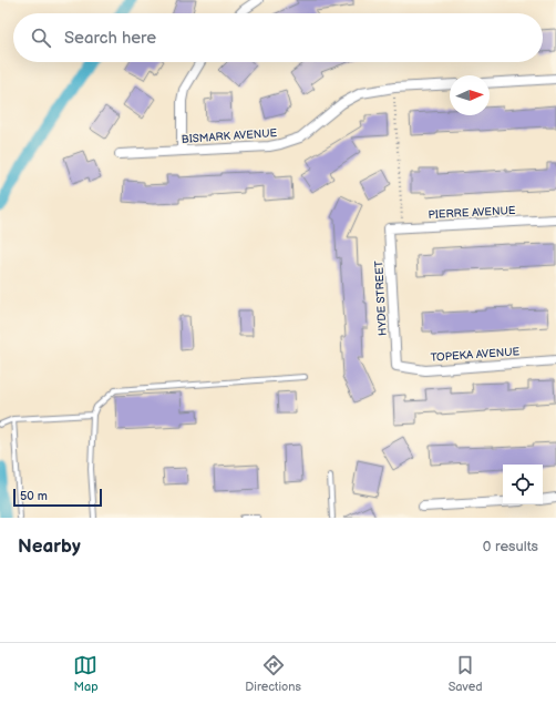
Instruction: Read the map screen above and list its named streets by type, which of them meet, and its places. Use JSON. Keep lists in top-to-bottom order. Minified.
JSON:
{"streets":{"street":["BISMARK AVENUE","PIERRE AVENUE","HYDE STREET","TOPEKA AVENUE"]},"crossings":[["PIERRE AVENUE","HYDE STREET"],["HYDE STREET","TOPEKA AVENUE"]],"scale_bar":"50 m","north":"right","page":{"search":"Search here","scale":"50 m","heading":["Nearby","0 results"],"nav":["Map","Directions","Saved"]}}
